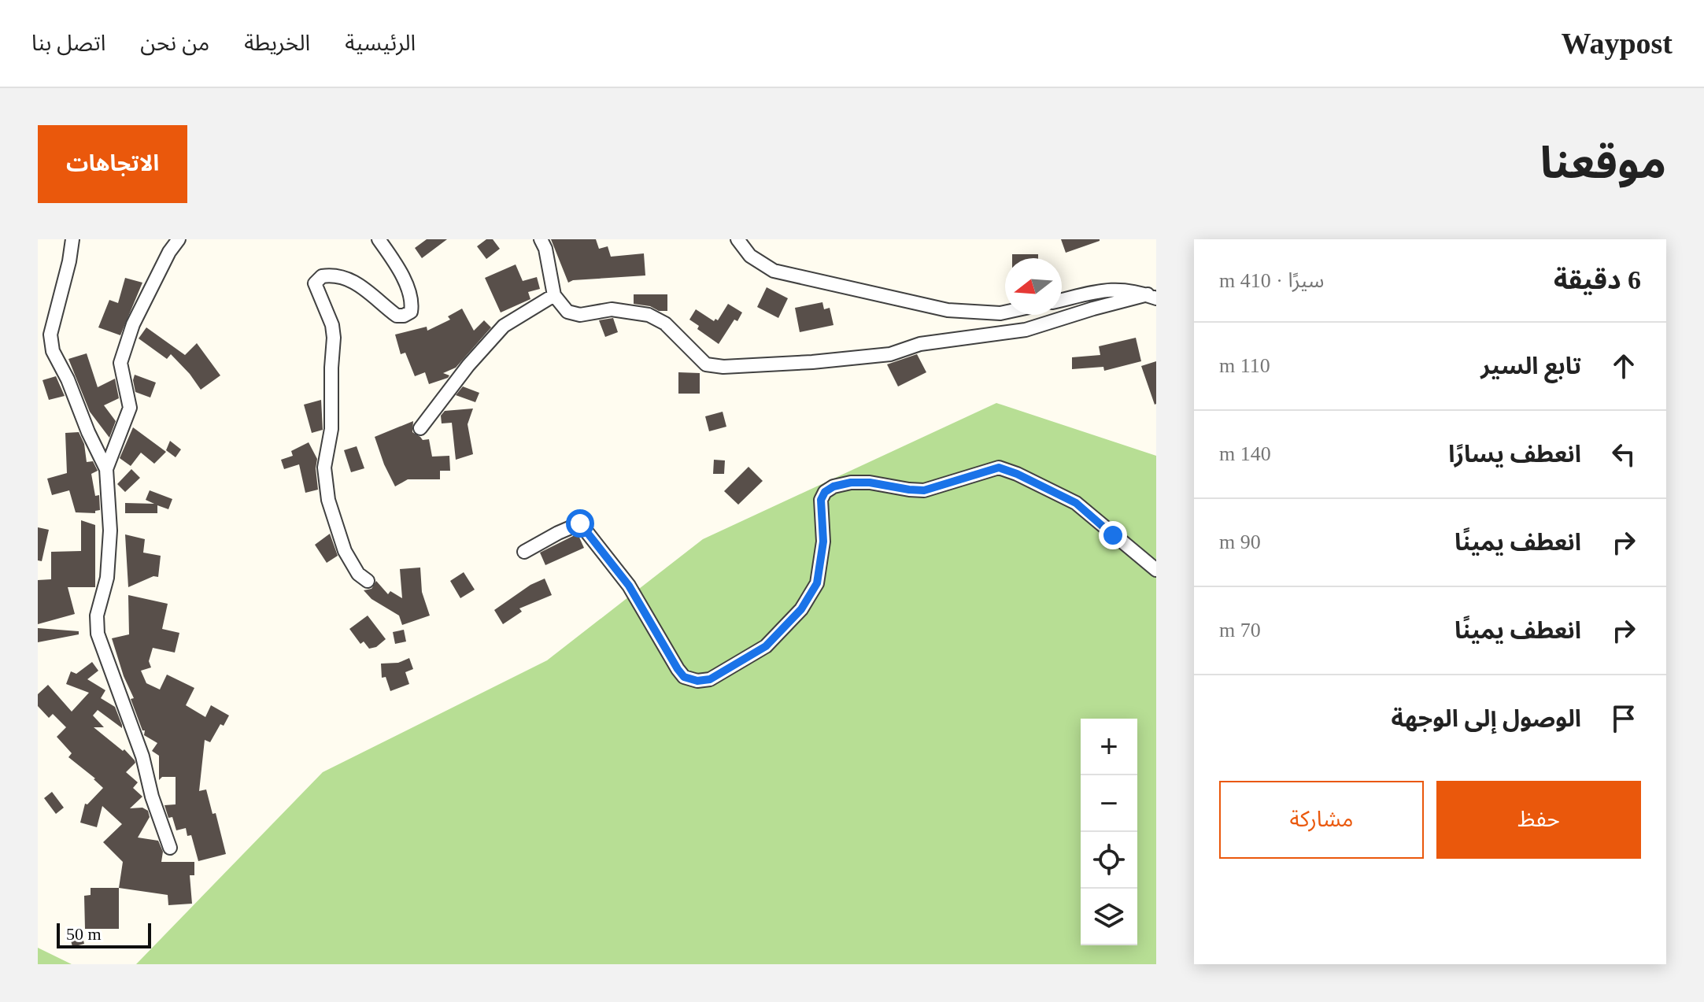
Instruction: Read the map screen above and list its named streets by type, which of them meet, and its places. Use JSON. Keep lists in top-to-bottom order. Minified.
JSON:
{"scale_bar":"50 m","north":"left","page":{"header":"Waypost","nav":["الرئيسية","الخريطة","من نحن","اتصل بنا"],"title":"موقعنا","buttons":["الاتجاهات",["حفظ","مشاركة"]],"heading":["6 دقيقة","سيرًا · 410 m"],"list":[["تابع السير","110 m"],["انعطف يسارًا","140 m"],["انعطف يمينًا","90 m"],["انعطف يمينًا","70 m"],"الوصول إلى الوجهة"],"map_buttons":["+","−"],"scale":"50 m"}}
